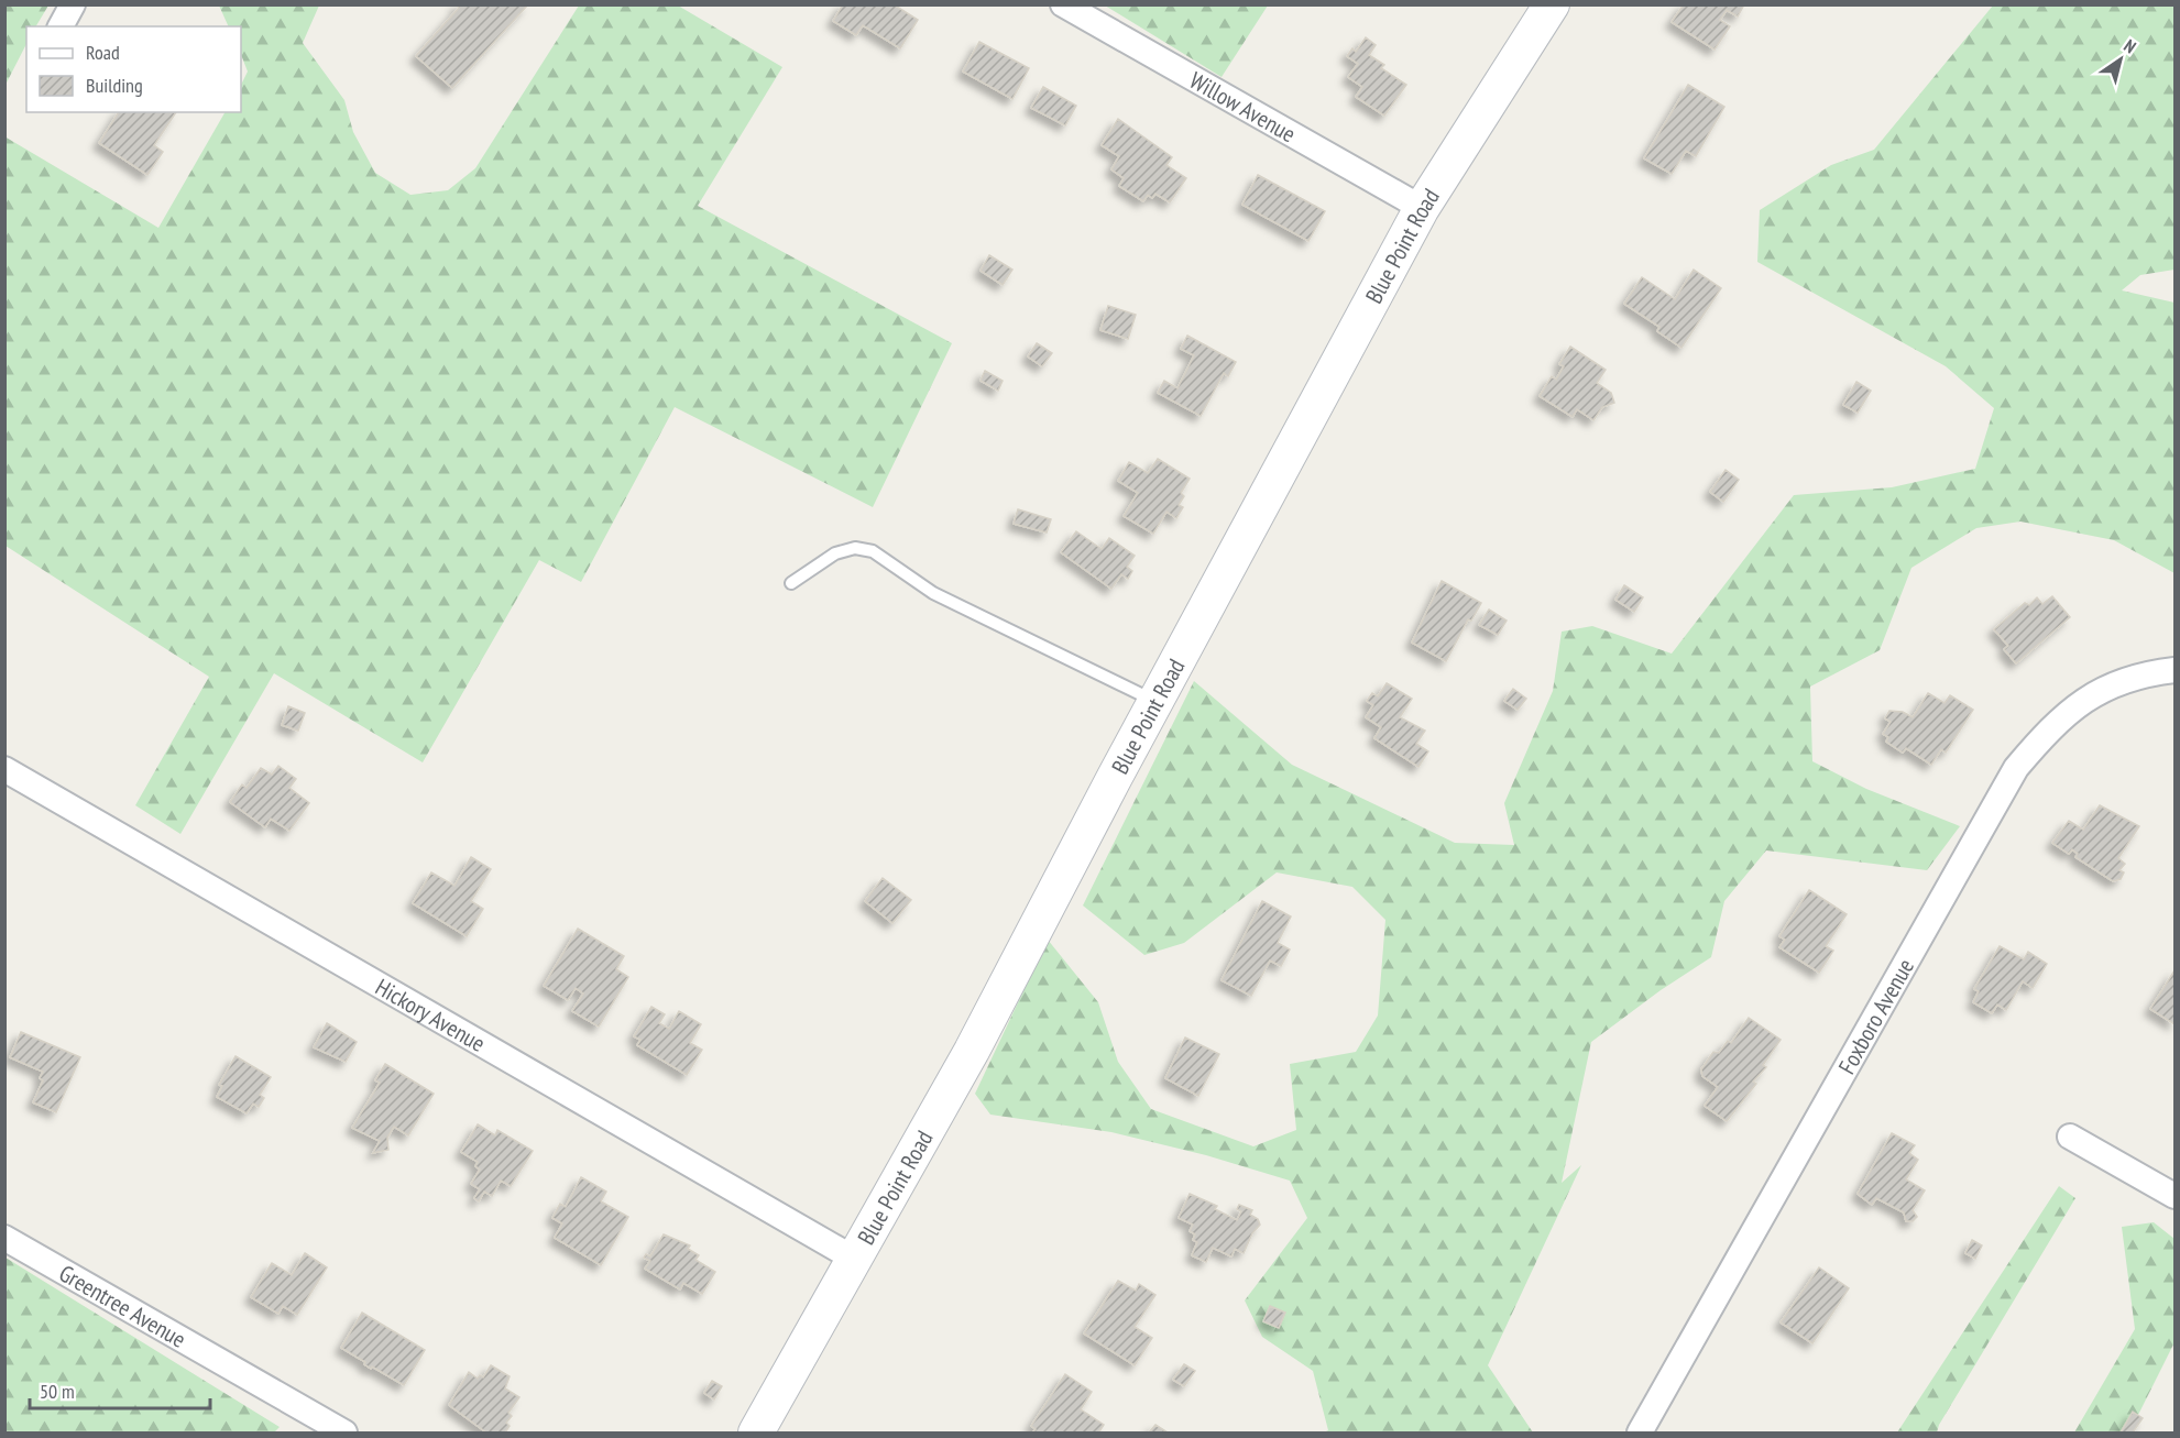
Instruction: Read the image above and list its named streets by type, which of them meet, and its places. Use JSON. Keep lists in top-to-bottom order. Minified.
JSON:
{"streets":{"street":["Willow Avenue","Blue Point Road","Hickory Avenue","Foxboro Avenue","Greentree Avenue"]},"crossings":[["Willow Avenue","Blue Point Road"],["Blue Point Road","Hickory Avenue"]],"legend":["Road","Building"],"scale_bar":"50 m","north":"top right"}
